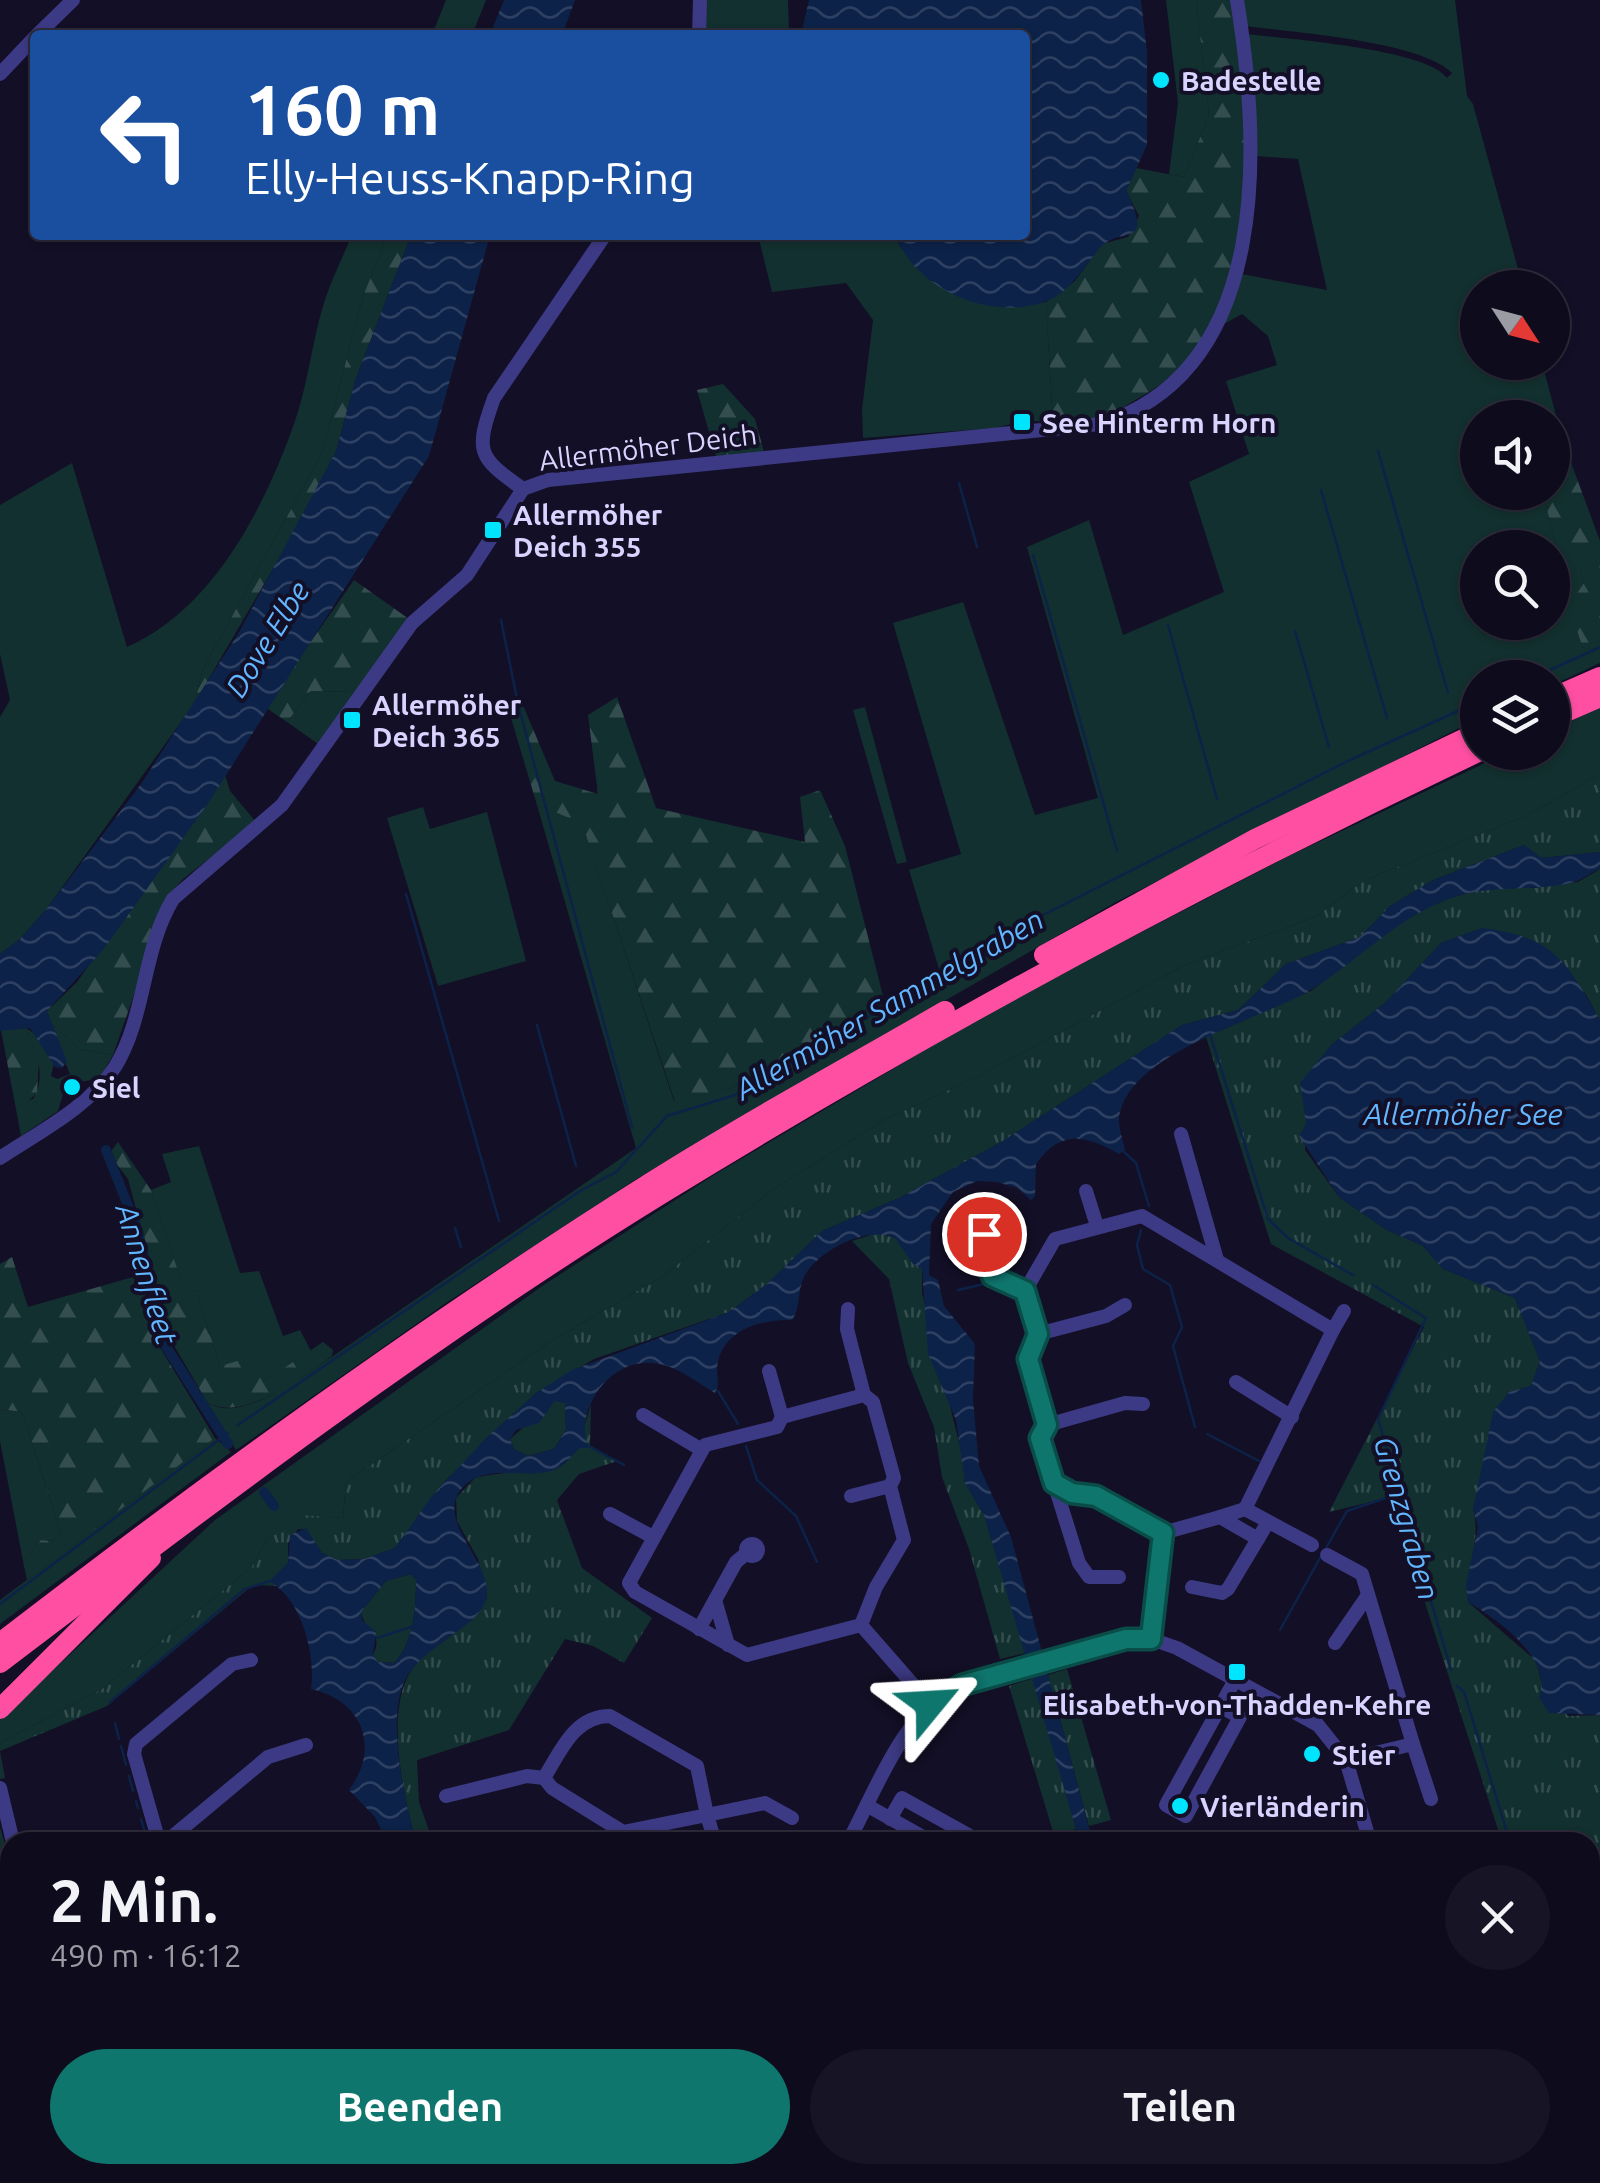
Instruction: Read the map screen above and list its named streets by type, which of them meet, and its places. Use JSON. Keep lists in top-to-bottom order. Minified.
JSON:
{"streets":{"street":["Allermöher Deich"]},"water":["Dove Elbe","Allermöher Sammelgraben","Allermöher See","Annenfleet","Grenzgraben"],"places":{"other":["Badestelle","Siel","Stier","Vierländerin"],"transit":["See Hinterm Horn","Allermöher Deich 355","Allermöher Deich 365","Elisabeth-von-Thadden-Kehre"]},"north":"bottom right","page":{"turn":["160 m","Elly-Heuss-Knapp-Ring"],"heading":["2 Min.","490 m · 16:12"],"buttons":["Beenden","Teilen"]}}
